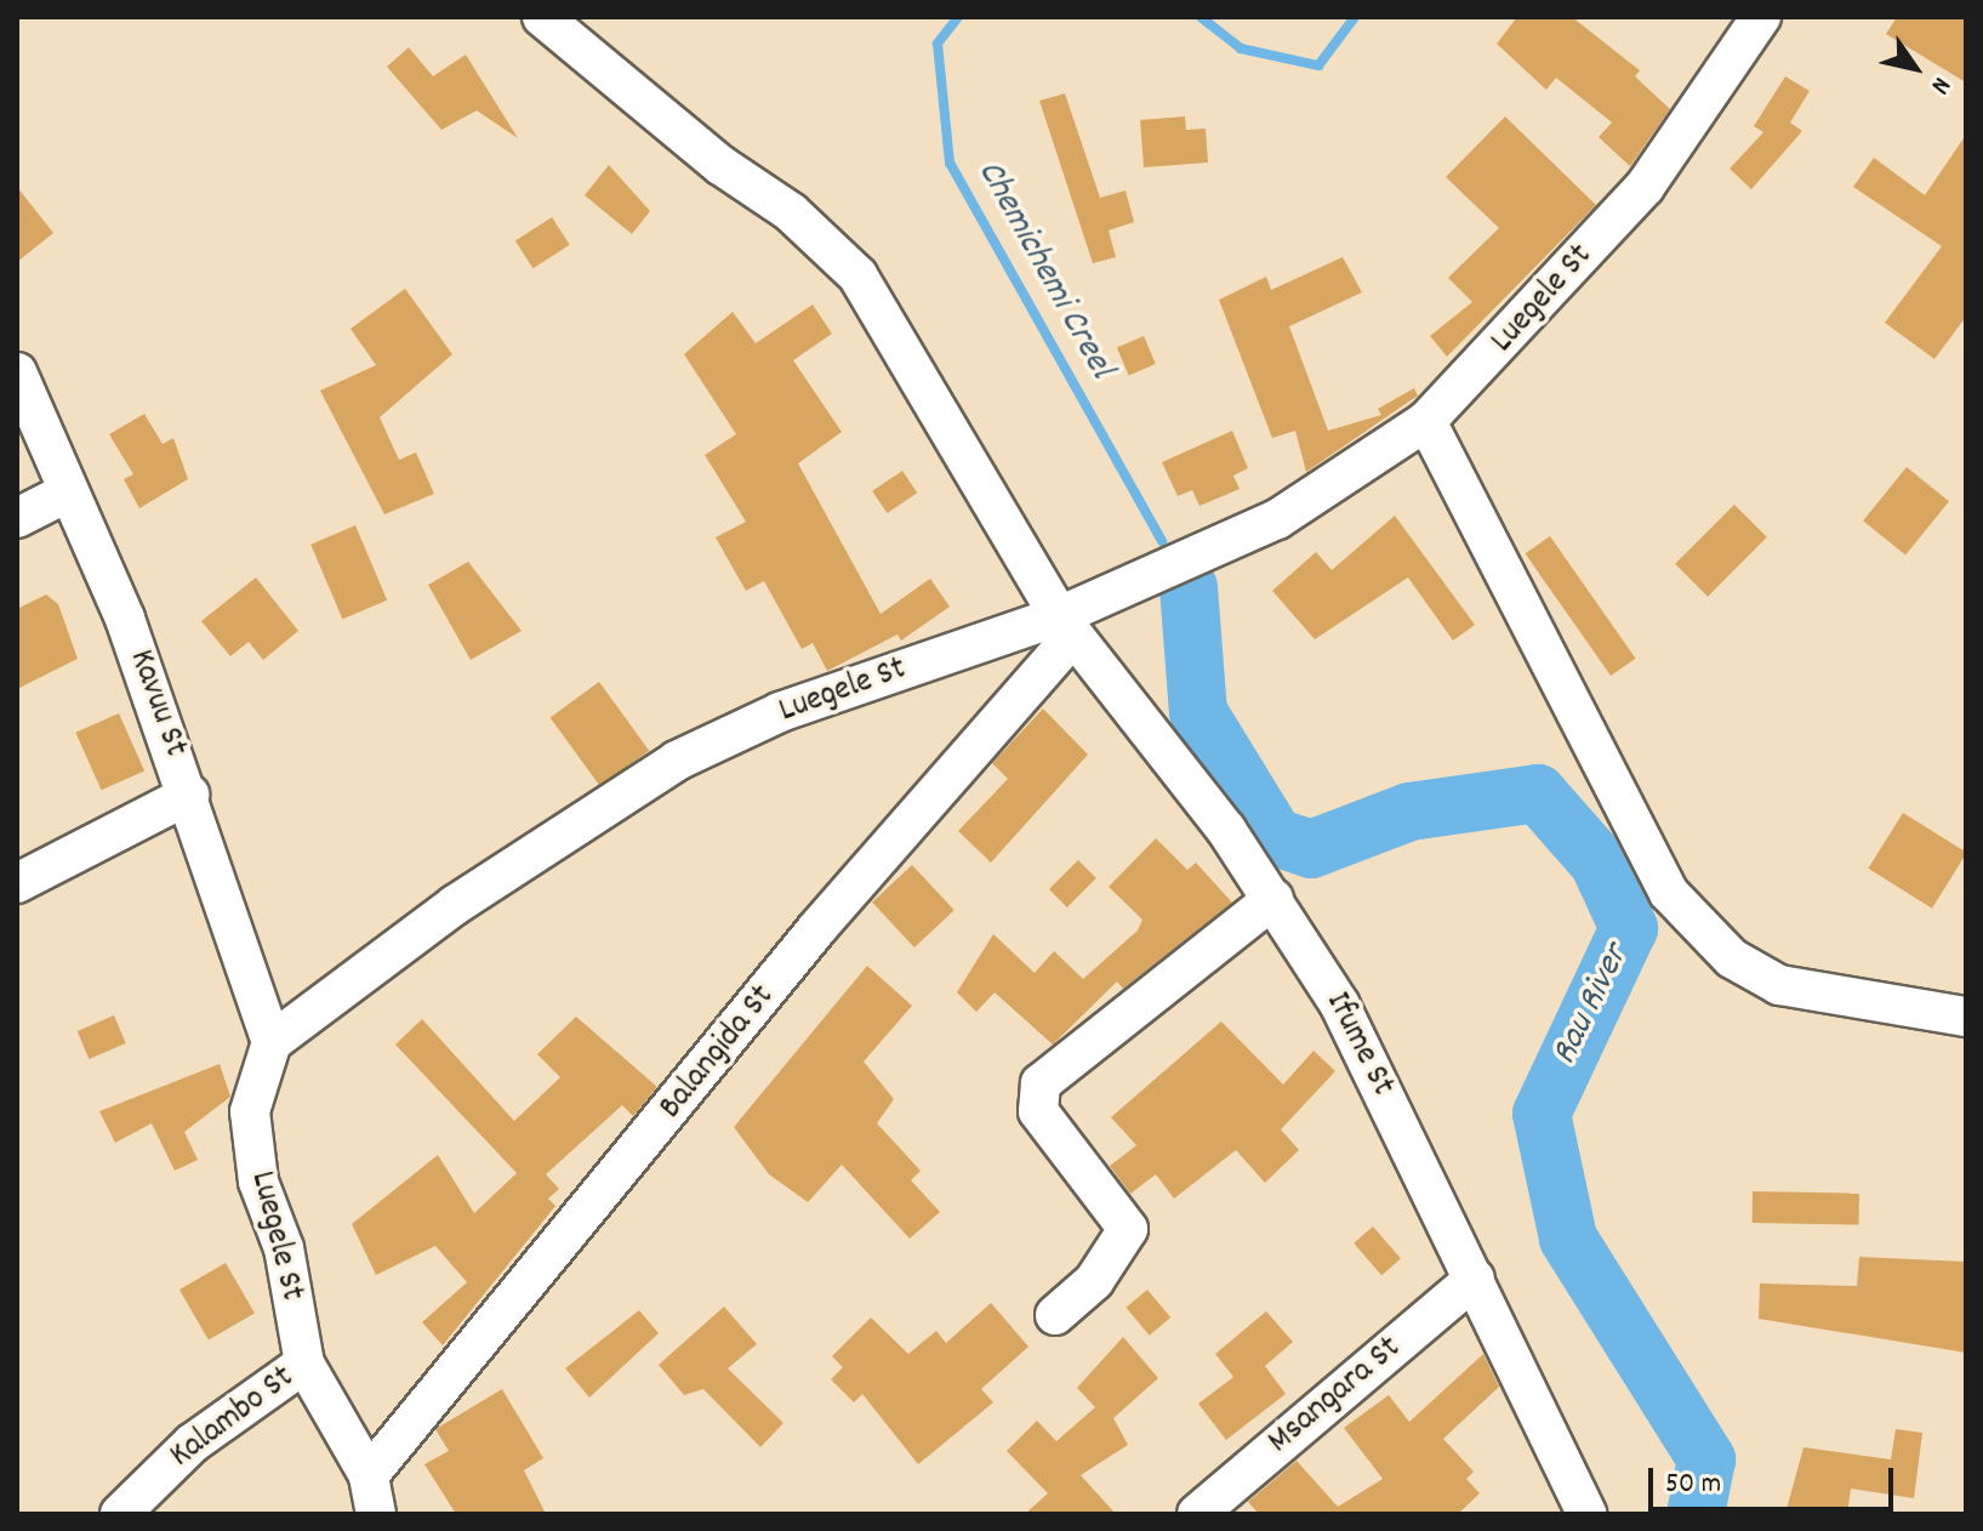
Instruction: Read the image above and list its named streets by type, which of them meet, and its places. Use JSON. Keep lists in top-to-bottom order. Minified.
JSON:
{"streets":{"street":["Luegele St","Kavuu St","Ifume St","Balangida St","Msangara St","Kalambo St"]},"crossings":[["Luegele St","Kavuu St"],["Luegele St","Ifume St"],["Luegele St","Balangida St"],["Luegele St","Kalambo St"],["Ifume St","Balangida St"],["Ifume St","Msangara St"]],"water":["Chemichemi Creel","Rau River"],"scale_bar":"50 m","north":"bottom right"}
